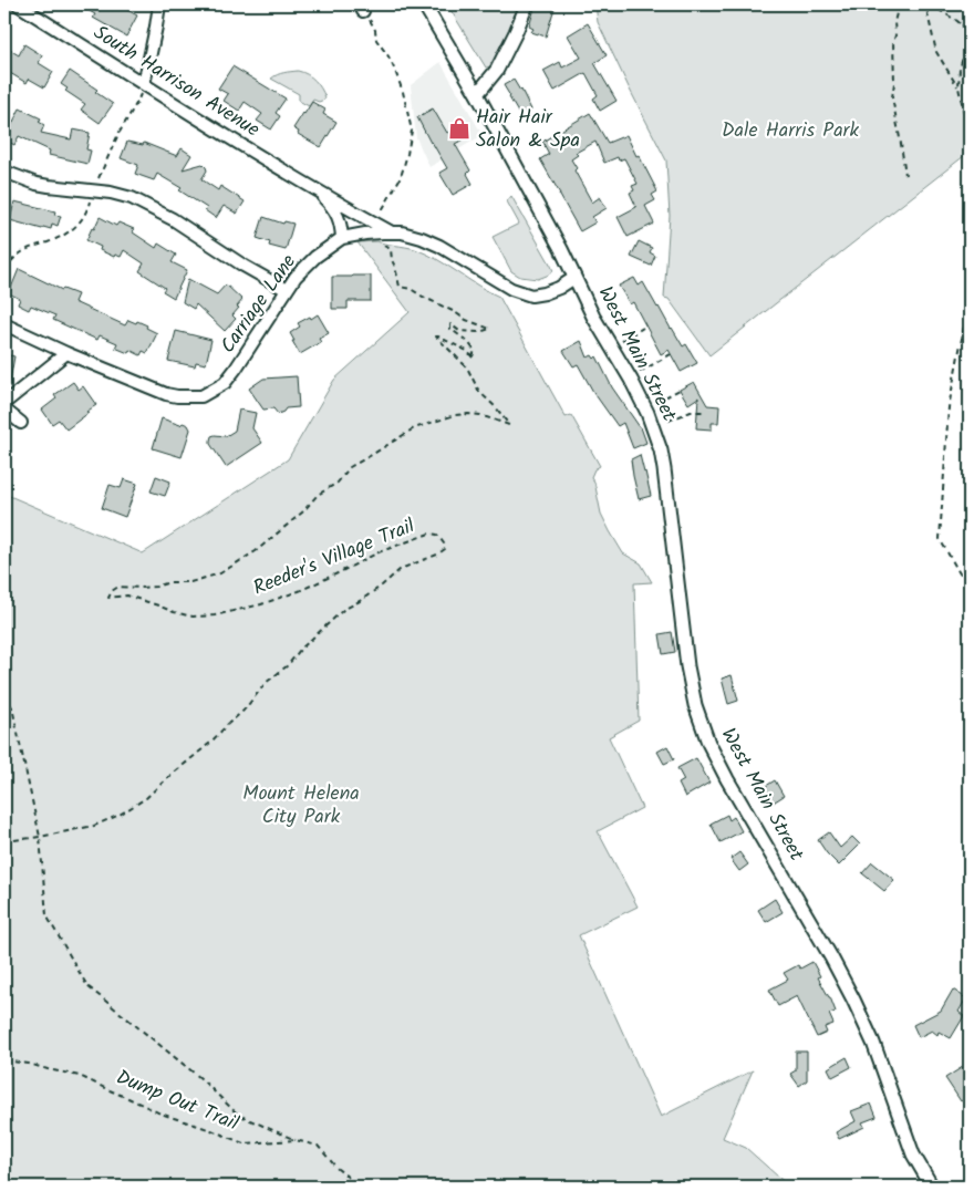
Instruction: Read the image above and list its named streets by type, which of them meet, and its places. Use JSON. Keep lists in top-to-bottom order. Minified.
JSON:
{"streets":{"street":["South Harrison Avenue","Carriage Lane","West Main Street"],"path":["Reeder's Village Trail","Dump Out Trail"]},"crossings":[["South Harrison Avenue","Carriage Lane"],["Carriage Lane","West Main Street"],["Carriage Lane","Reeder's Village Trail"]],"parks":["Dale Harris Park","Mount Helena City Park"],"places":{"shop":["Hair Hair Salon & Spa"]}}
